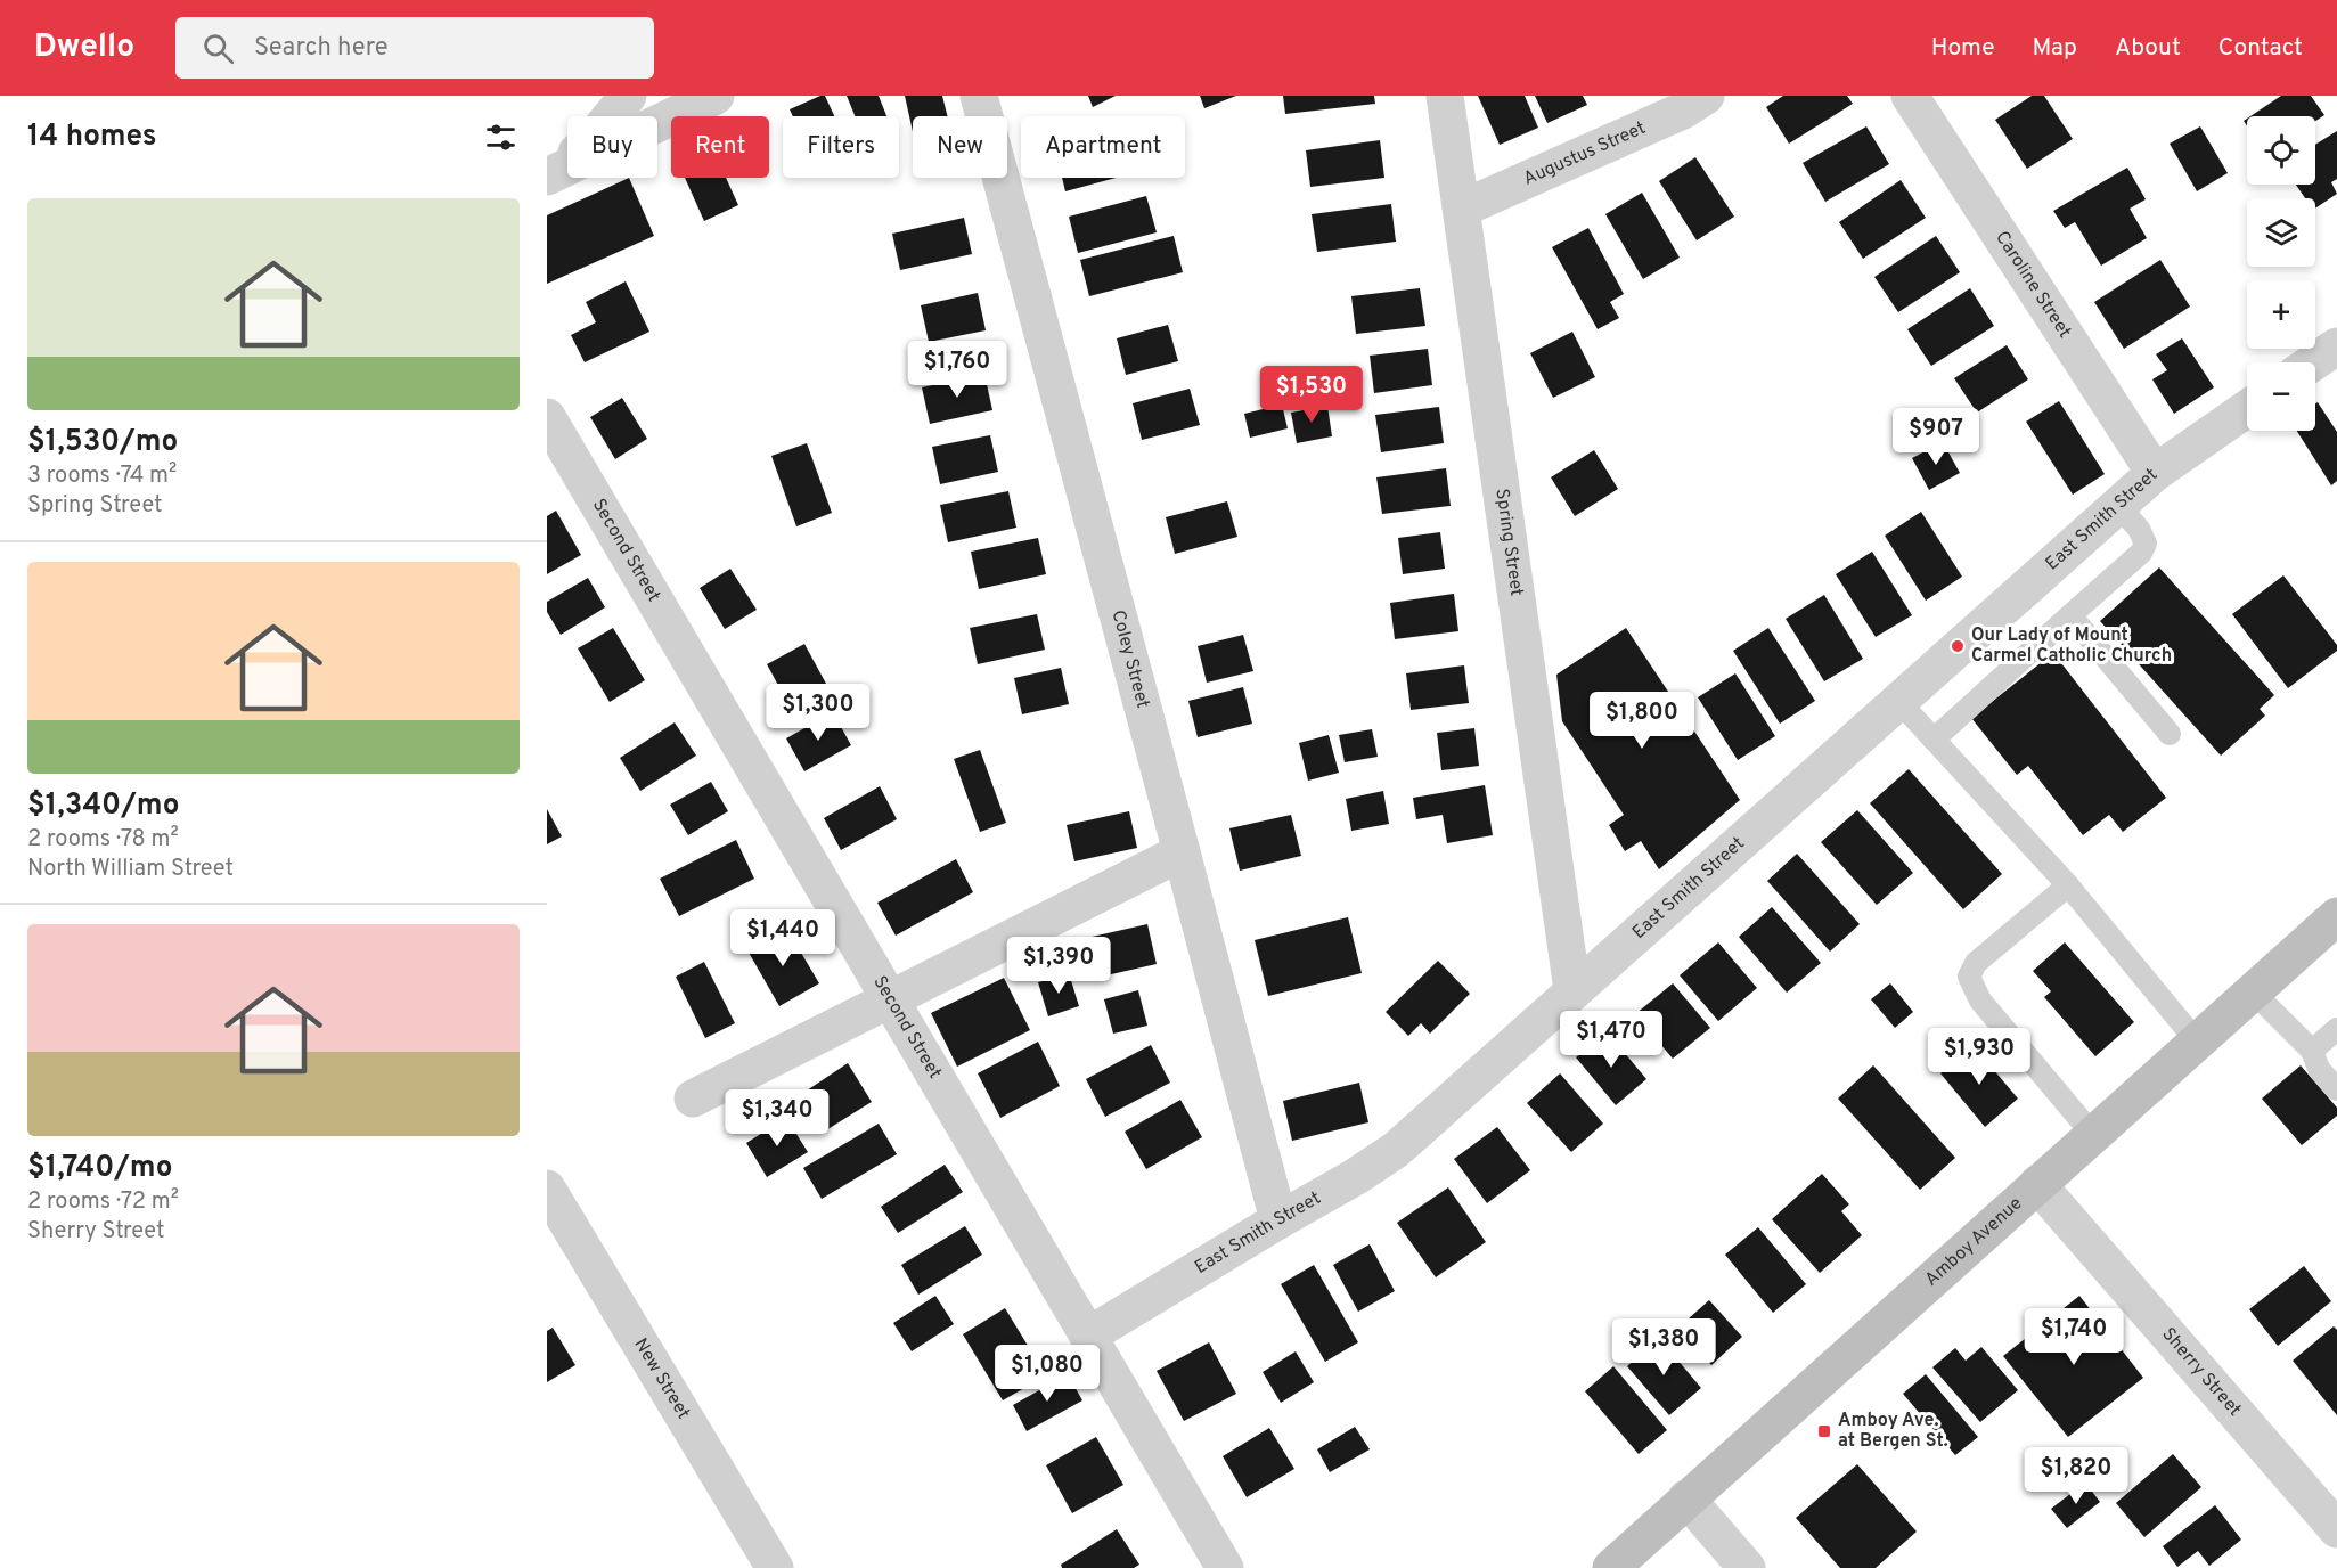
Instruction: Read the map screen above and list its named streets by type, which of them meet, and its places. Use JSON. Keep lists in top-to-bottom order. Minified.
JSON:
{"streets":{"main road":["Amboy Avenue"],"street":["Augustus Street","Caroline Street","East Smith Street","Spring Street","Second Street","Coley Street","Sherry Street","New Street"]},"crossings":[["Augustus Street","Spring Street"],["Caroline Street","East Smith Street"],["East Smith Street","Spring Street"],["East Smith Street","Second Street"],["East Smith Street","Coley Street"],["Amboy Avenue","Sherry Street"]],"places":{"other":["Our Lady of Mount Carmel Catholic Church"],"transit":["Amboy Ave. at Bergen St."]},"page":{"header":"Dwello","search":"Search here","nav":["Home","Map","About","Contact"],"heading":"14 homes","map_buttons":["+","−"],"chip":["Buy","Rent","Filters","New","Apartment"],"list":[{"name":"$1,530/mo","note":"3 rooms · 74 m² · Spring Street"},{"name":"$1,340/mo","note":"2 rooms · 78 m² · North William Street"},{"name":"$1,740/mo","note":"2 rooms · 72 m² · Sherry Street"}],"price":["$1,760","$1,530","$907","$1,300","$1,800","$1,440","$1,390","$1,470","$1,930","$1,340","$1,740","$1,380","$1,080","$1,820"]}}
